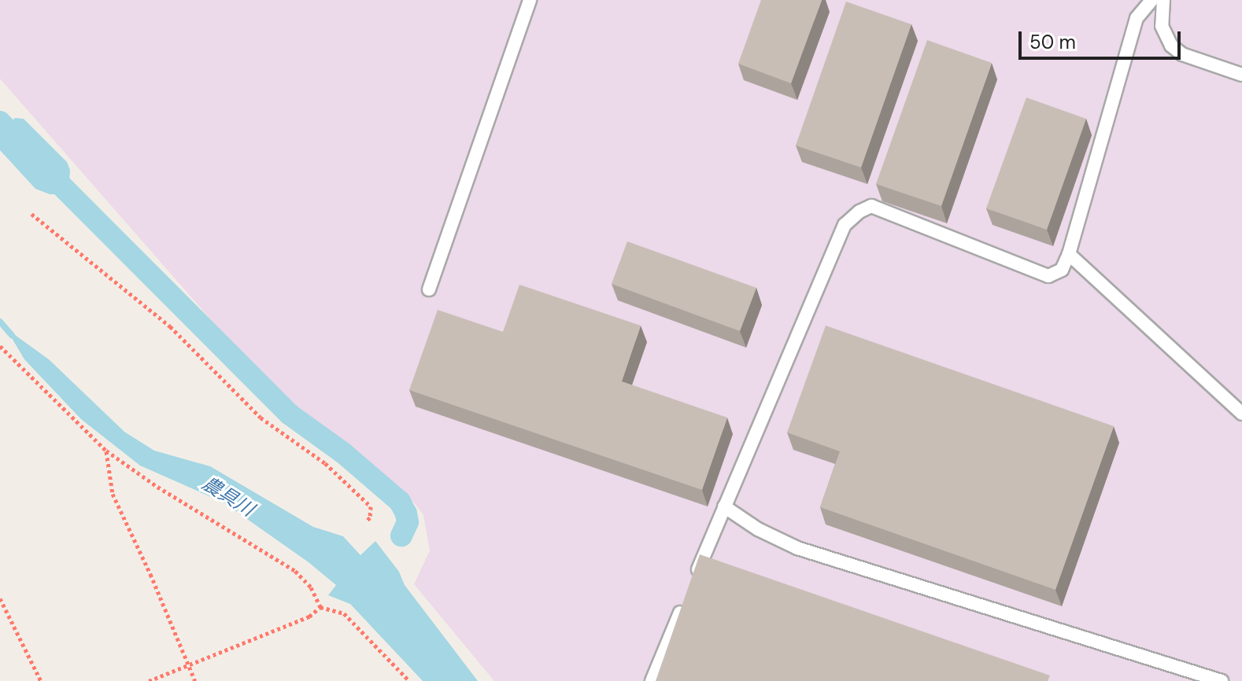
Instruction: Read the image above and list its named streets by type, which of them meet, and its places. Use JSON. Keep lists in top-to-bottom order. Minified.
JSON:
{"water":["農具川"],"scale_bar":"50 m"}
